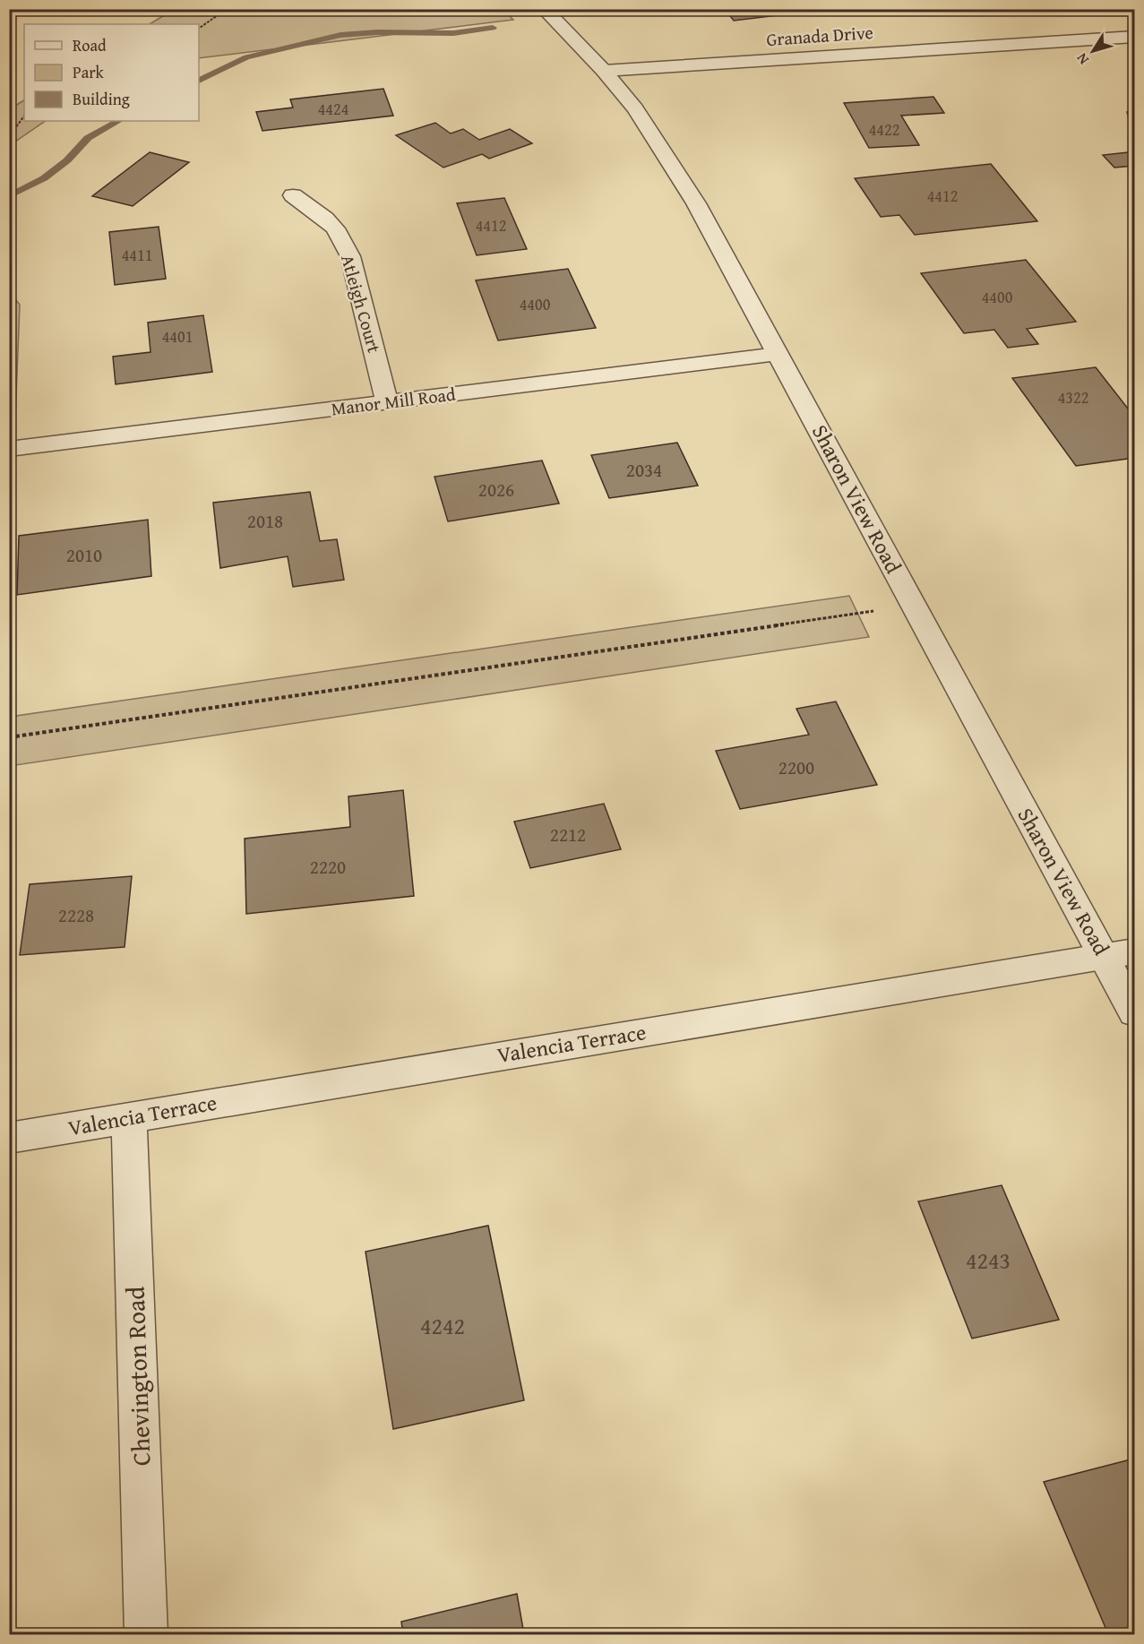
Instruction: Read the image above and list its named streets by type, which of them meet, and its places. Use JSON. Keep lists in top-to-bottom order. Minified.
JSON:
{"streets":{"street":["Granada Drive","Atleigh Court","Manor Mill Road","Sharon View Road","Valencia Terrace","Chevington Road"]},"crossings":[["Granada Drive","Sharon View Road"],["Atleigh Court","Manor Mill Road"],["Manor Mill Road","Sharon View Road"],["Sharon View Road","Valencia Terrace"],["Valencia Terrace","Chevington Road"]],"house_numbers":["4424","4422","4412","4412","4411","4400","4400","4401","4322","2034","2026","2018","2010","2200","2212","2220","2228","4243","4242"],"legend":["Road","Park","Building"],"north":"bottom left"}
